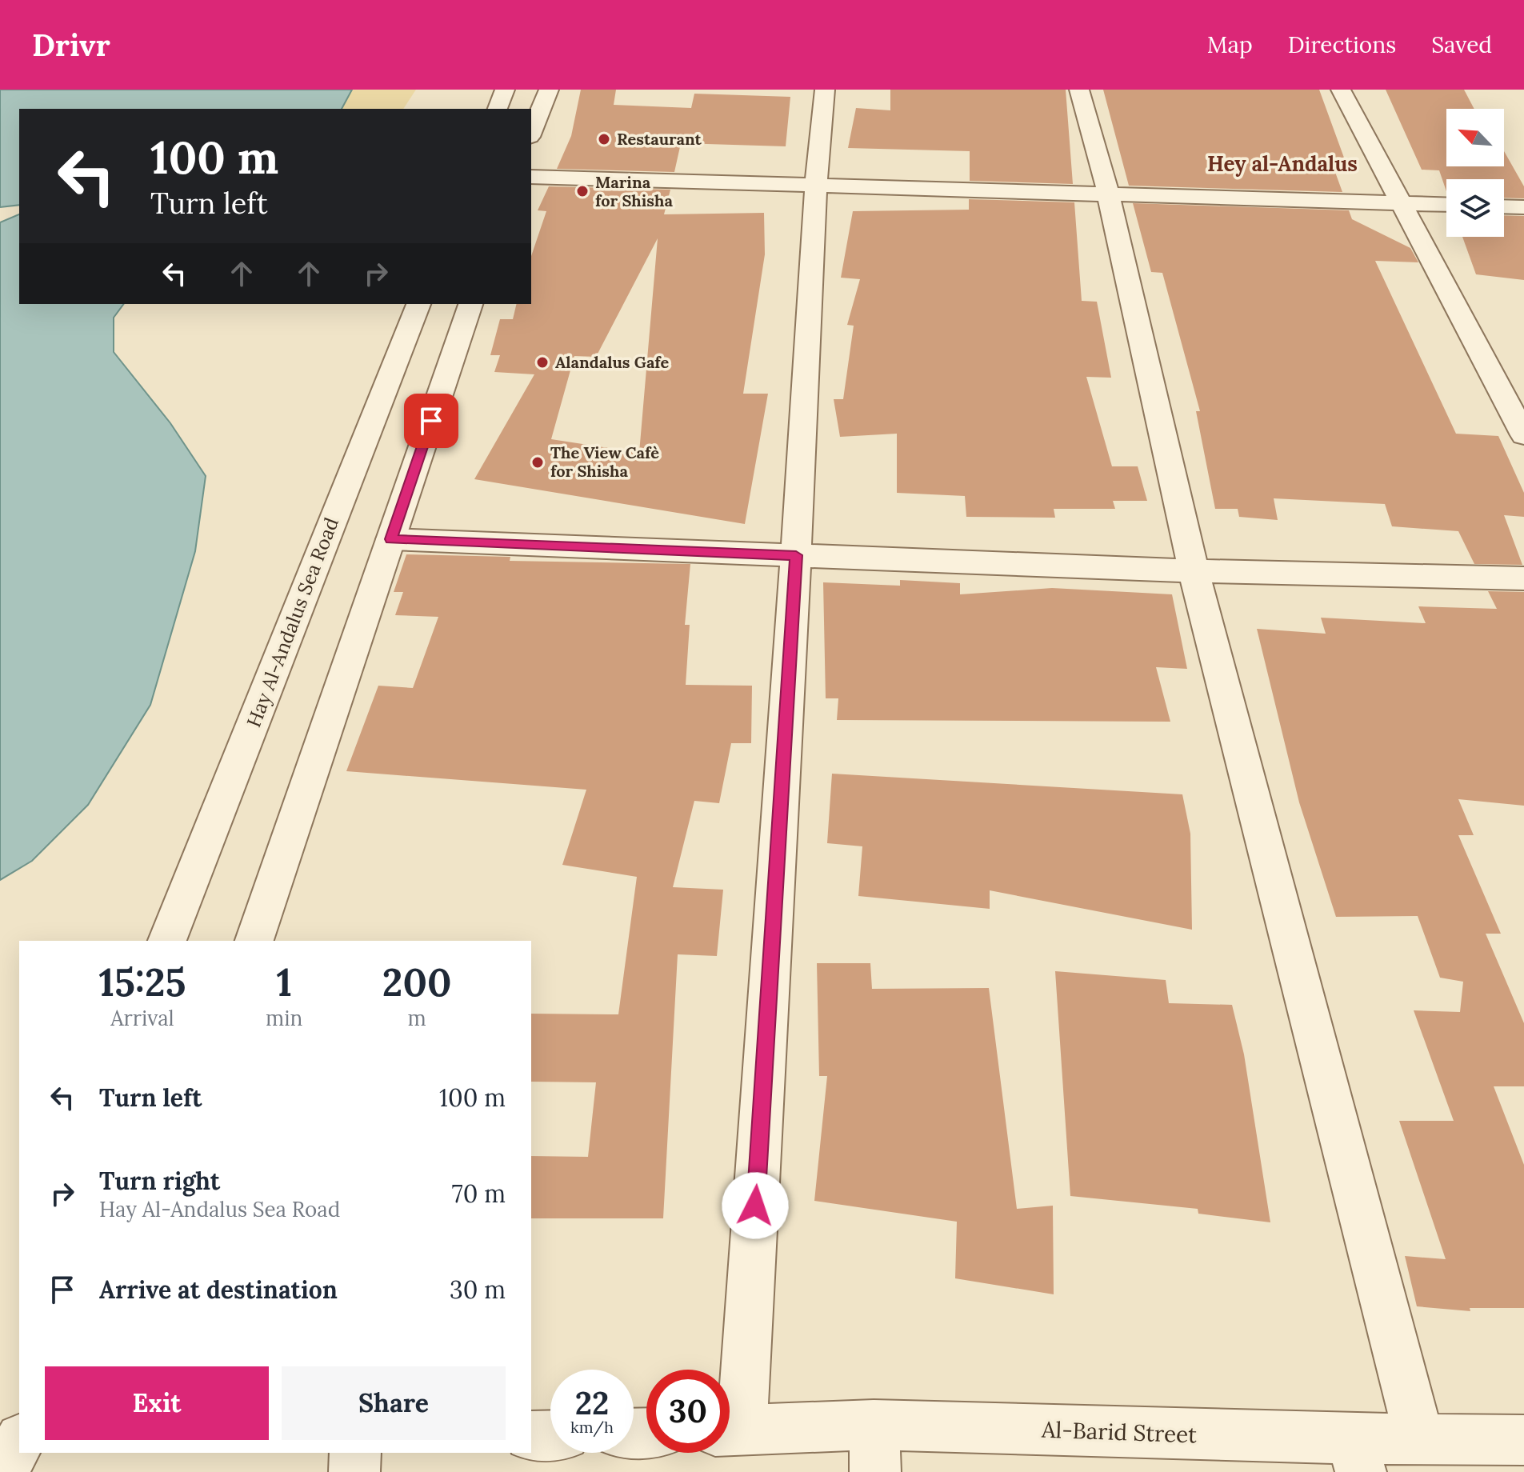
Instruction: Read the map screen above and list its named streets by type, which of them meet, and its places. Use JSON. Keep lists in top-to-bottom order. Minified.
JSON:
{"streets":{"street":["Hay Al-Andalus Sea Road","Al-Barid Street"]},"districts":["Hey al-Andalus"],"places":["Restaurant","Marina for Shisha","Alandalus Gafe","The View Cafè for Shisha"],"north":"top left","page":{"header":"Drivr","nav":["Map","Directions","Saved"],"turn":["100 m","Turn left"],"eta":["15:25","Arrival","1","min","200","m"],"list":[{"name":"Turn left","value":"100 m"},{"name":"Turn right","note":"Hay Al-Andalus Sea Road","value":"70 m"},{"name":"Arrive at destination","value":"30 m"}],"buttons":["Exit","Share"],"speed":"22 km/h","limit":"30"}}
